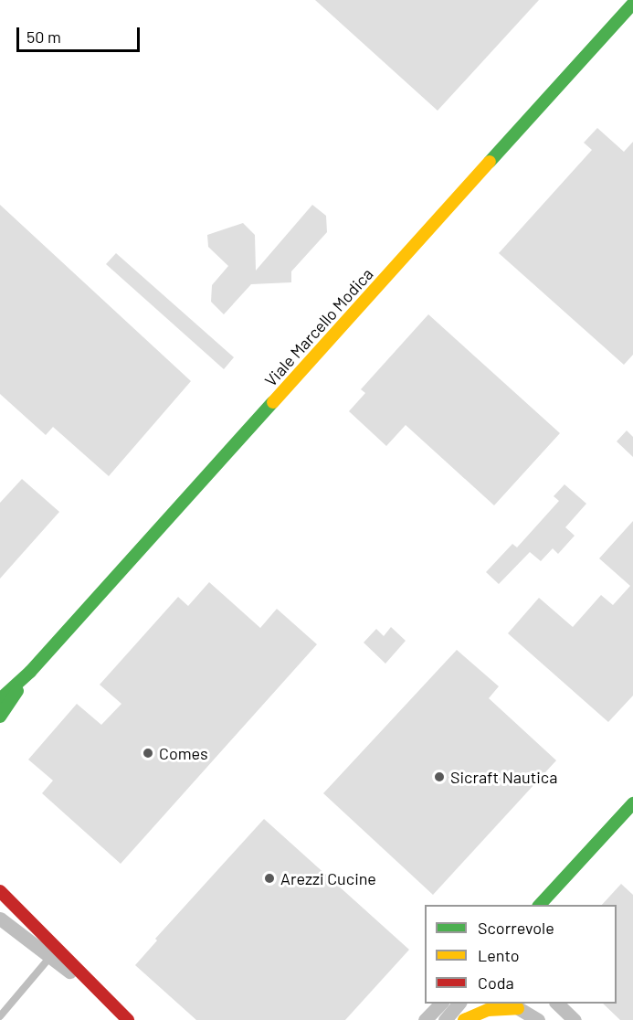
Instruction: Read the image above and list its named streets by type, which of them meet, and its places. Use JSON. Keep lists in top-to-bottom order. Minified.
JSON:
{"streets":{"street":["Viale Marcello Modica"]},"places":["Comes","Sicraft Nautica","Arezzi Cucine"],"legend":["Scorrevole","Lento","Coda"],"scale_bar":"50 m"}
